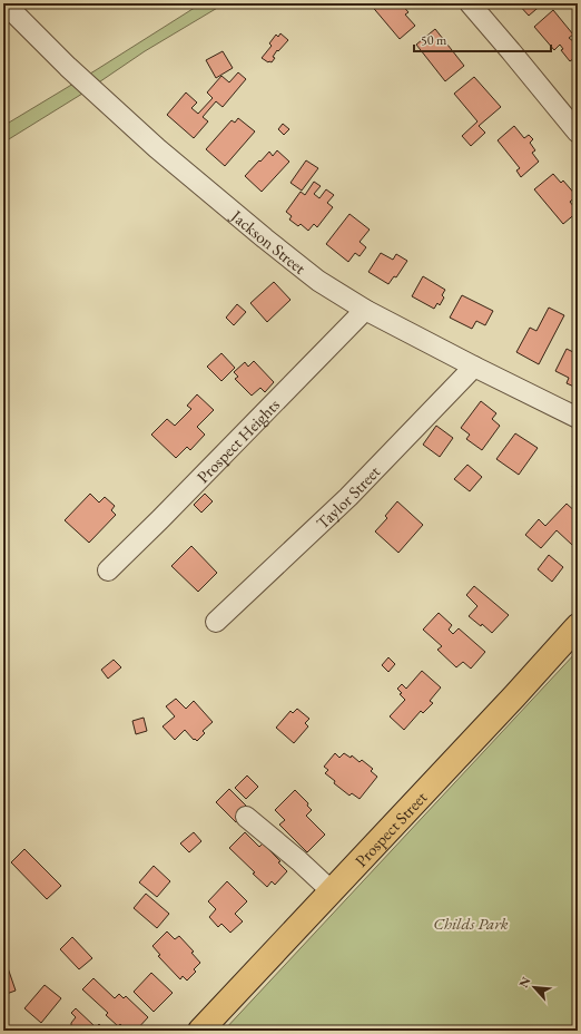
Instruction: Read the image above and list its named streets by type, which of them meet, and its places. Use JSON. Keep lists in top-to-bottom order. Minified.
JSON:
{"streets":{"main road":["Prospect Street"],"street":["Jackson Street","Prospect Heights","Taylor Street"]},"crossings":[["Jackson Street","Prospect Heights"],["Jackson Street","Taylor Street"]],"parks":["Childs Park"],"scale_bar":"50 m","north":"top left"}
